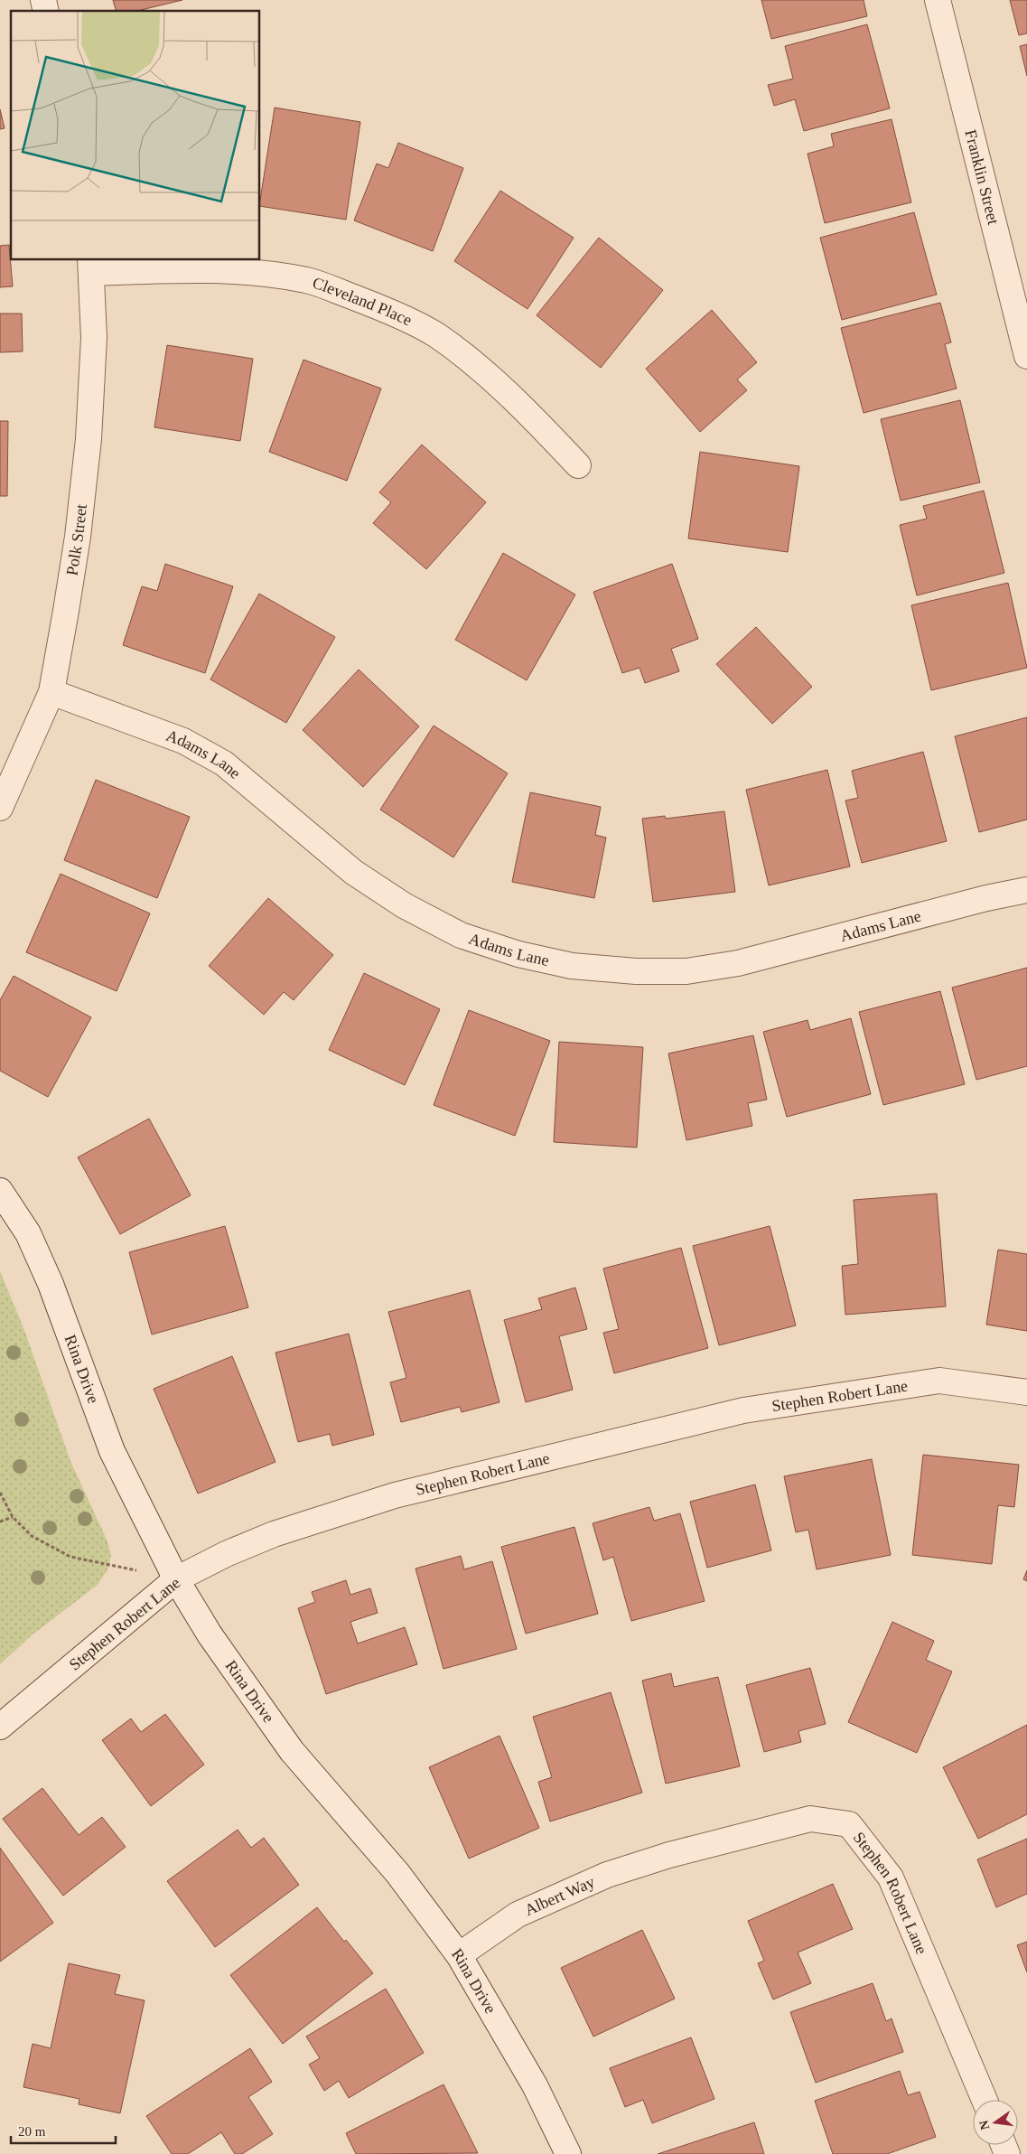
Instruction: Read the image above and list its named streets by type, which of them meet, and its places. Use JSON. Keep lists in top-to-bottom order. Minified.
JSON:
{"streets":{"street":["Franklin Street","Cleveland Place","Polk Street","Adams Lane","Rina Drive","Stephen Robert Lane","Albert Way"]},"crossings":[["Cleveland Place","Polk Street"],["Polk Street","Adams Lane"],["Rina Drive","Stephen Robert Lane"],["Rina Drive","Albert Way"],["Stephen Robert Lane","Albert Way"]],"scale_bar":"20 m","north":"left"}
